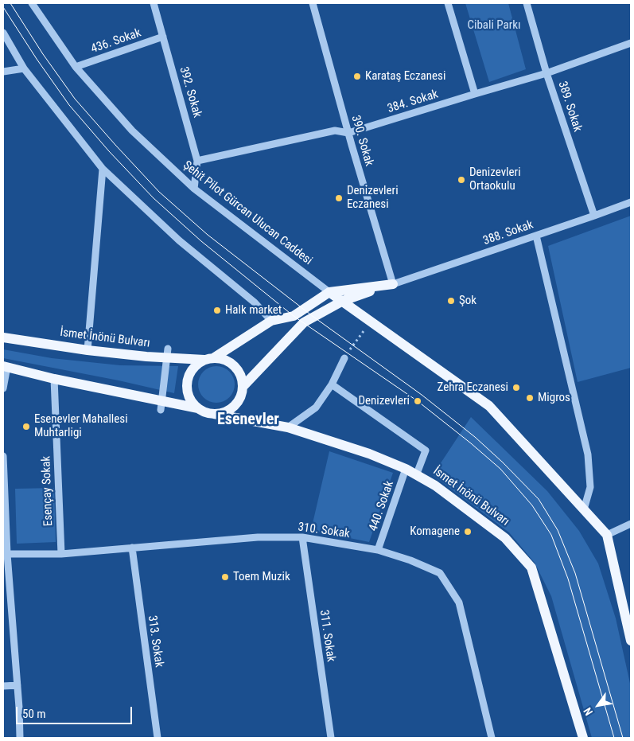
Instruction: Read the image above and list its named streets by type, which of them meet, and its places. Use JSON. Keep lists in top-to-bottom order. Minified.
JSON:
{"streets":{"main road":["İsmet İnönü Bulvarı"],"street":["436. Sokak","392. Sokak","384. Sokak","389. Sokak","390. Sokak","Şehit Pilot Gürcan Ulucan Caddesi","388. Sokak","Esençay Sokak","440. Sokak","310. Sokak","311. Sokak","313. Sokak"]},"crossings":[["436. Sokak","392. Sokak"],["436. Sokak","Şehit Pilot Gürcan Ulucan Caddesi"],["392. Sokak","384. Sokak"],["392. Sokak","Şehit Pilot Gürcan Ulucan Caddesi"],["384. Sokak","389. Sokak"],["384. Sokak","390. Sokak"],["389. Sokak","388. Sokak"],["390. Sokak","388. Sokak"],["İsmet İnönü Bulvarı","440. Sokak"],["Esençay Sokak","310. Sokak"],["440. Sokak","310. Sokak"],["310. Sokak","311. Sokak"],["310. Sokak","313. Sokak"]],"districts":["Esenevler"],"parks":["Cibali Parkı"],"places":["Karataş Eczanesi","Denizevleri Ortaokulu","Denizevleri Eczanesi","Şok","Halk market","Zehra Eczanesi","Migros","Denizevleri","Esenevler Mahallesi Muhtarligi","Komagene","Toem Muzik"],"scale_bar":"50 m","north":"bottom left"}
